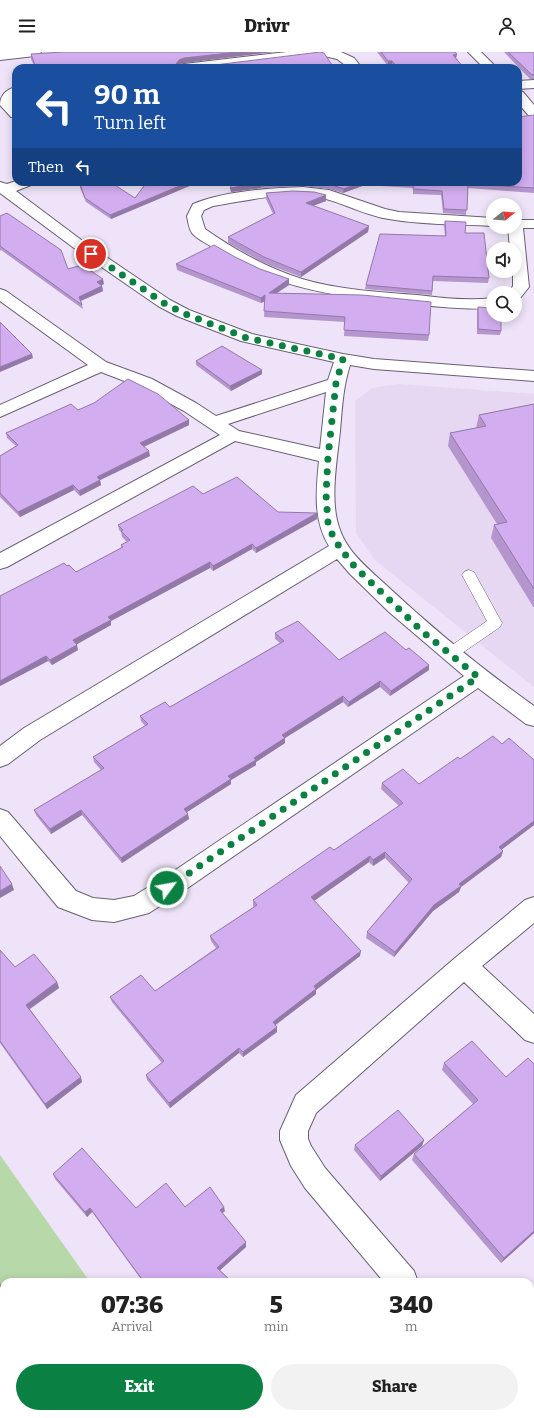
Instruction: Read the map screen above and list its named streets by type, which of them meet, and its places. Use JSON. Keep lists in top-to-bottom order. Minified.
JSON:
{"north":"right","page":{"header":"Drivr","turn":["90 m","Turn left"],"then":"Then","eta":["07:36","Arrival","5","min","340","m"],"buttons":["Exit","Share"]}}
